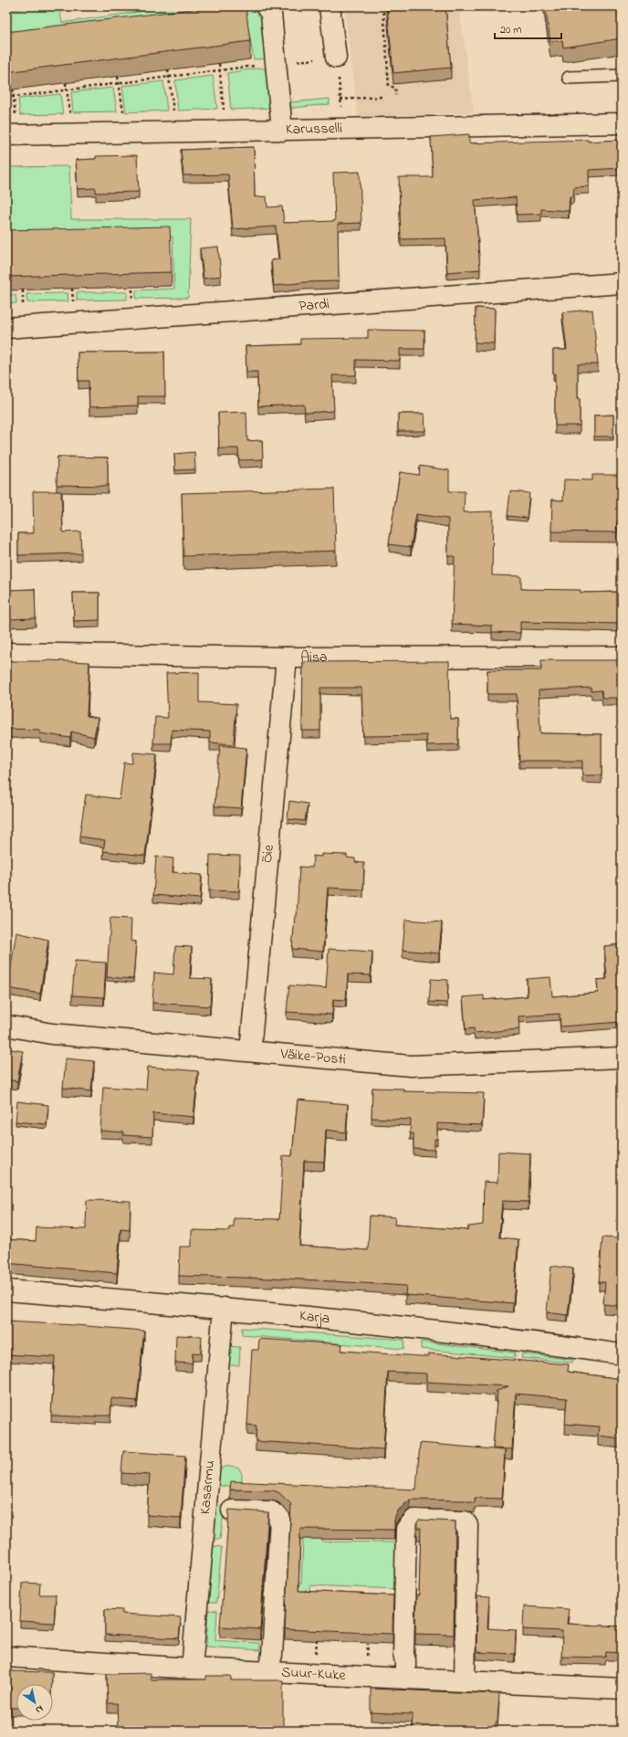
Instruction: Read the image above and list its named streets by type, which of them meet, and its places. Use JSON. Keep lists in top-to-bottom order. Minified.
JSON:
{"streets":{"street":["Karusselli","Pardi","Aisa","Õie","Väike-Posti","Karja","Kasarmu","Suur-Kuke"]},"crossings":[["Aisa","Õie"],["Õie","Väike-Posti"],["Karja","Kasarmu"],["Kasarmu","Suur-Kuke"]],"scale_bar":"20 m","north":"bottom right"}
